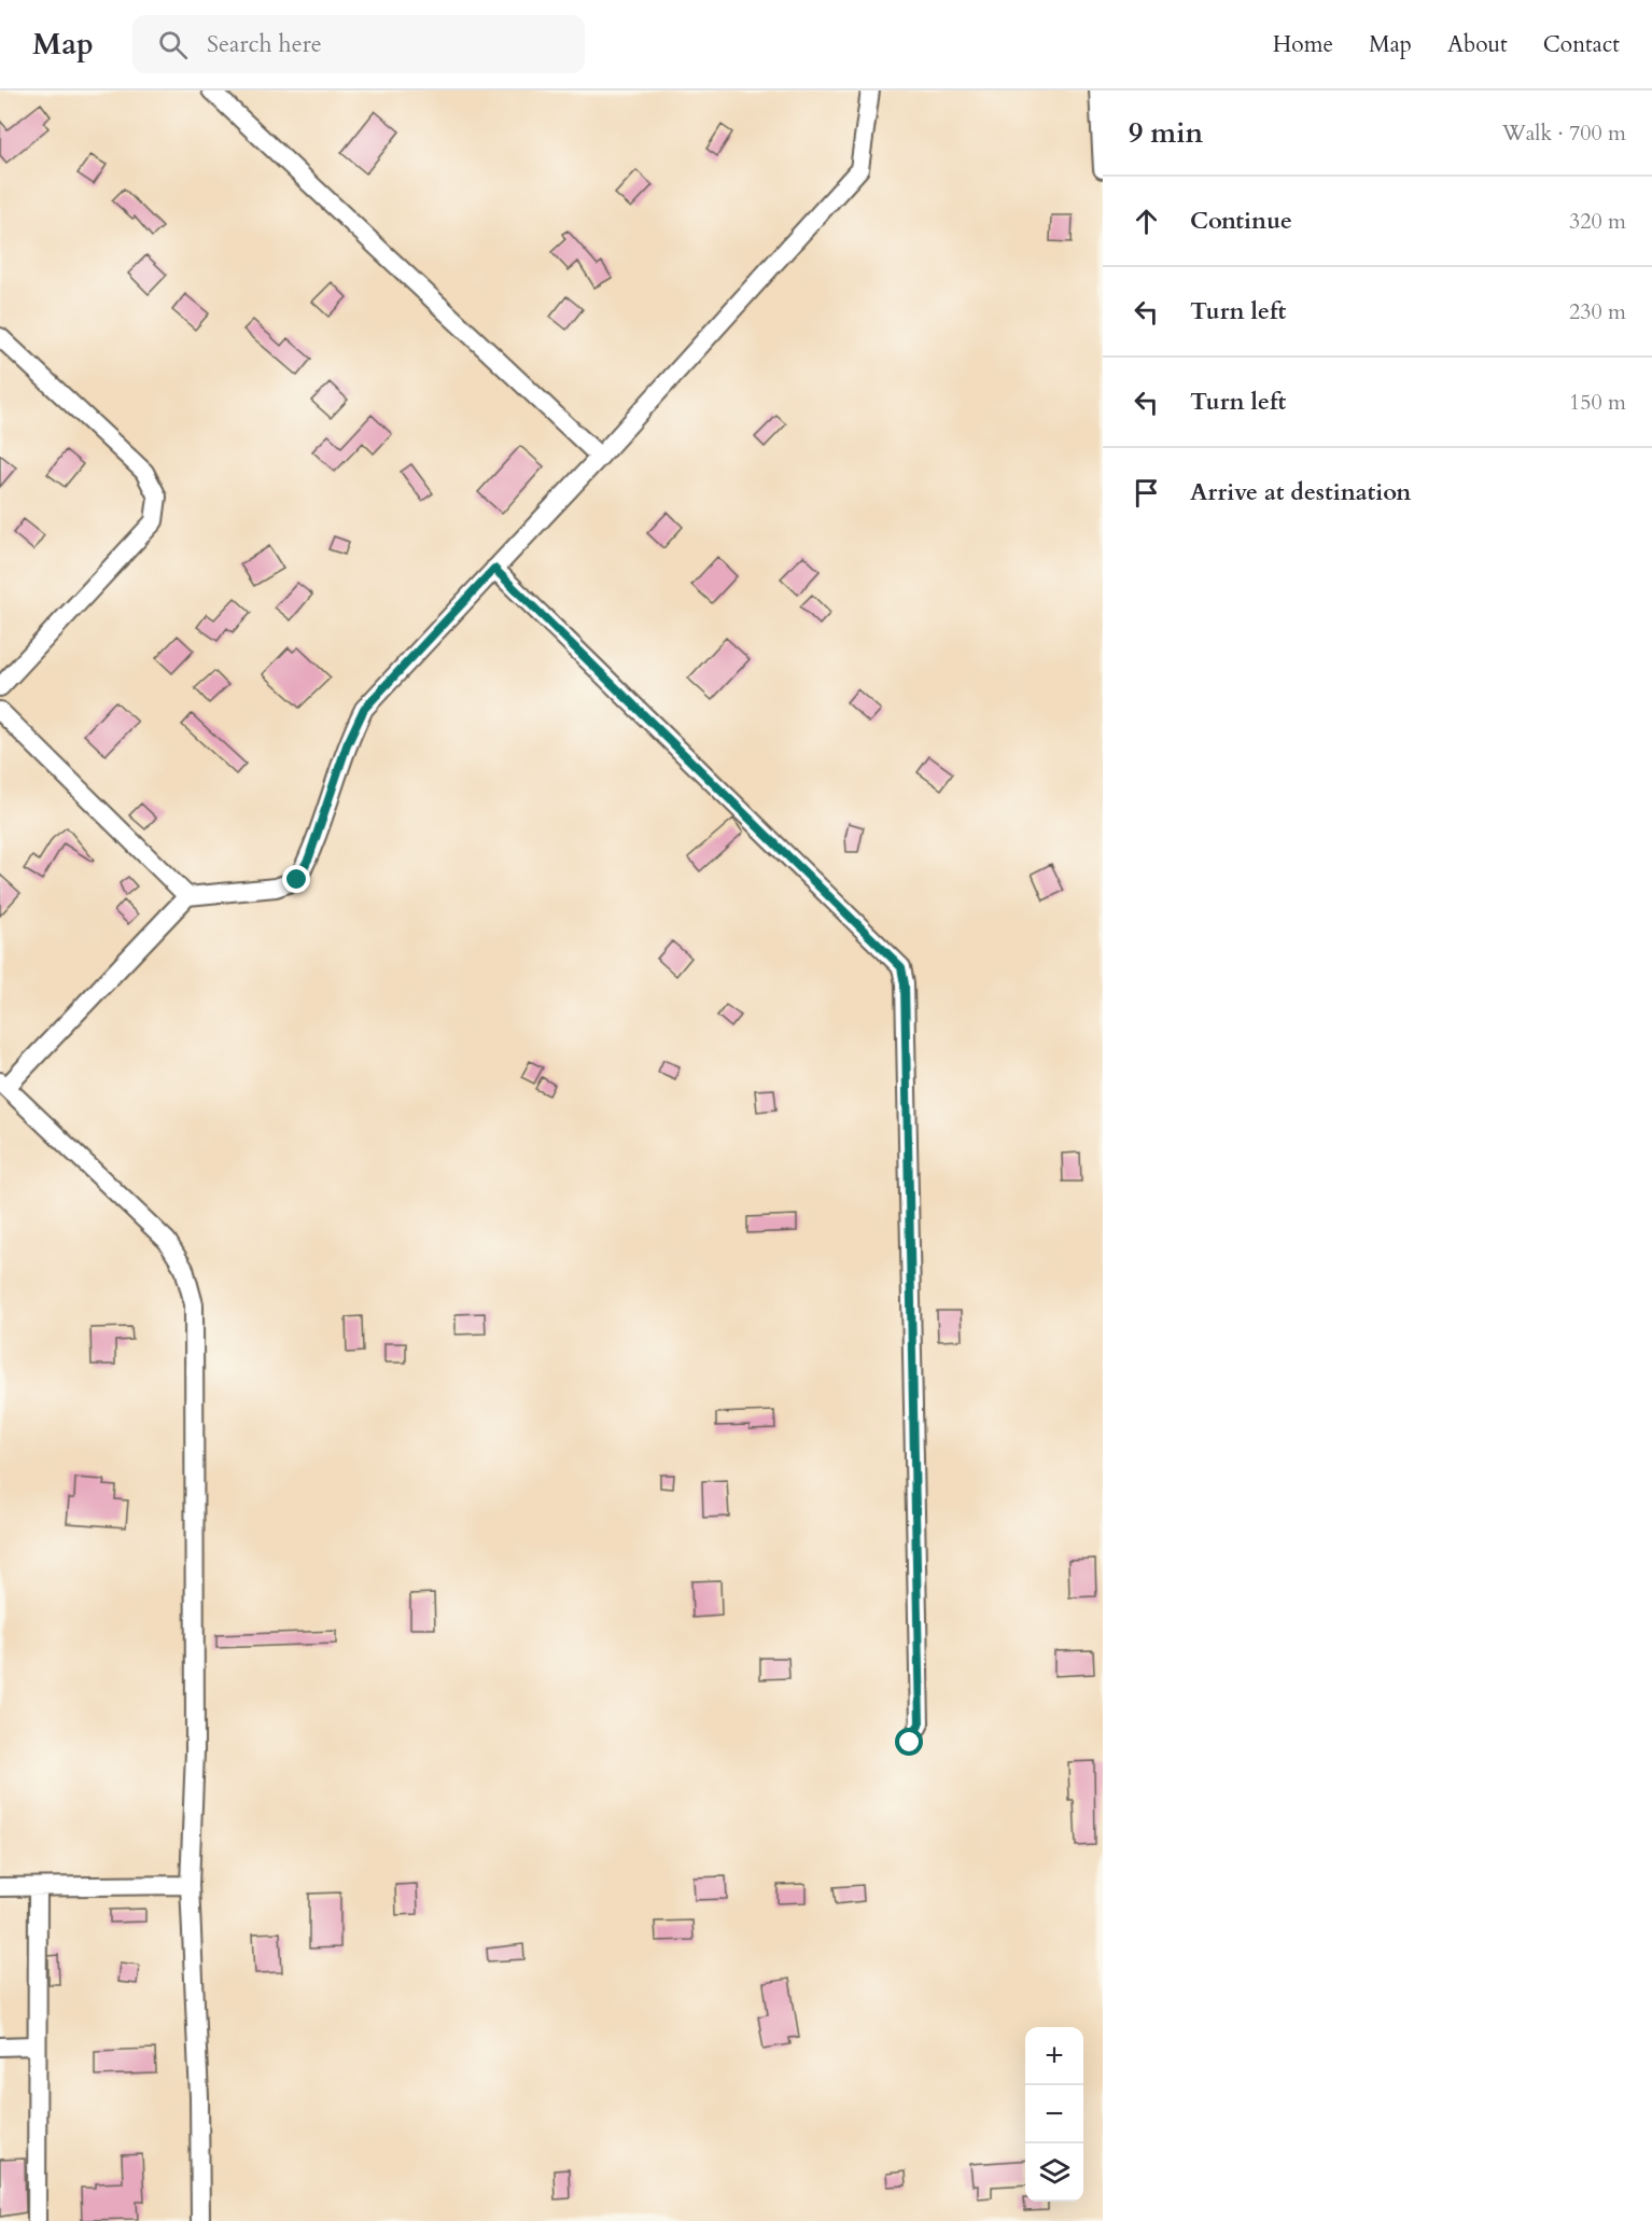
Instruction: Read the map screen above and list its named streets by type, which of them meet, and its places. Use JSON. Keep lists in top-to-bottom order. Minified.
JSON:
{"page":{"header":"Map","search":"Search here","nav":["Home","Map","About","Contact"],"heading":["9 min","Walk · 700 m"],"list":[["Continue","320 m"],["Turn left","230 m"],["Turn left","150 m"],"Arrive at destination"],"map_buttons":["+","−"]}}
